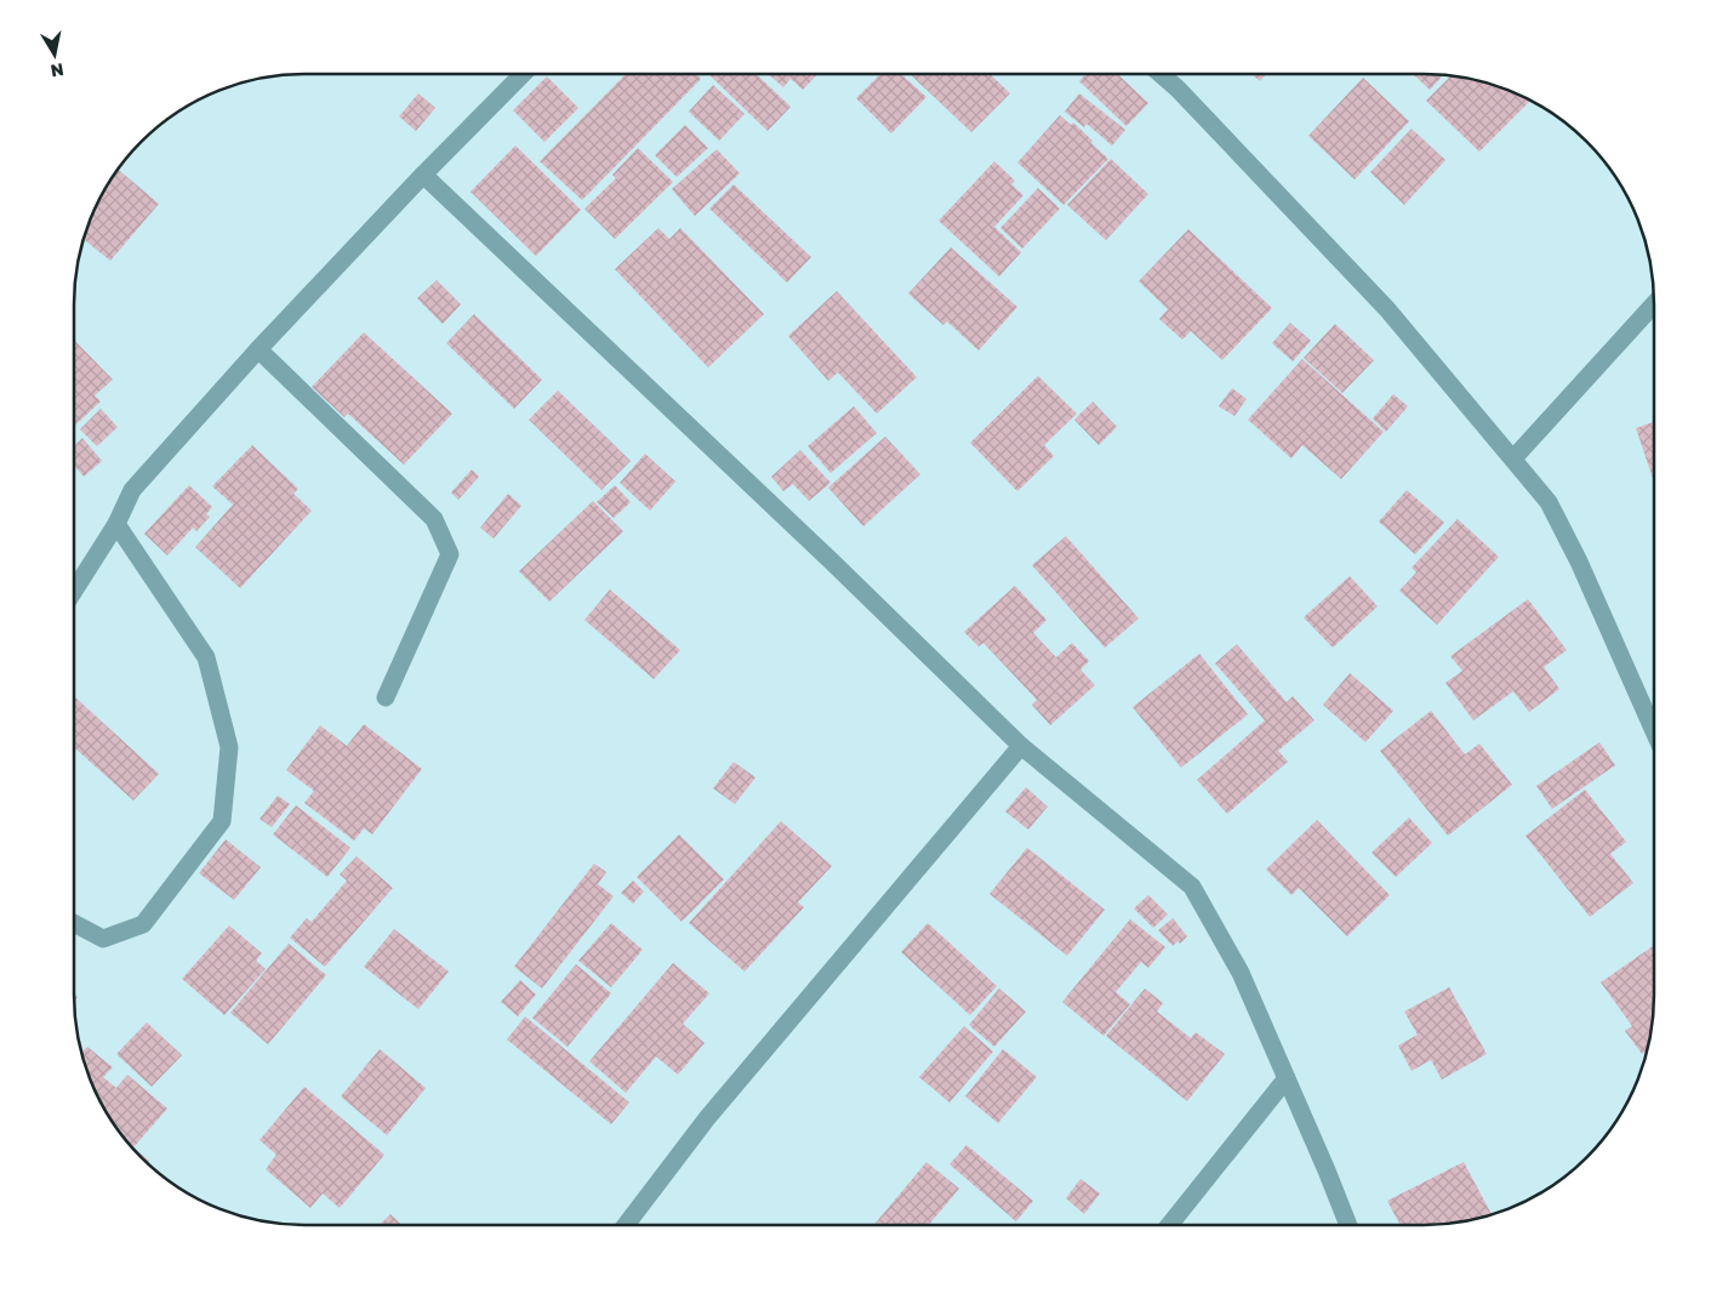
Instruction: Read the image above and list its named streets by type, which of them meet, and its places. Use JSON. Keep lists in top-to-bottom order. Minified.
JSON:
{"north":"bottom"}
